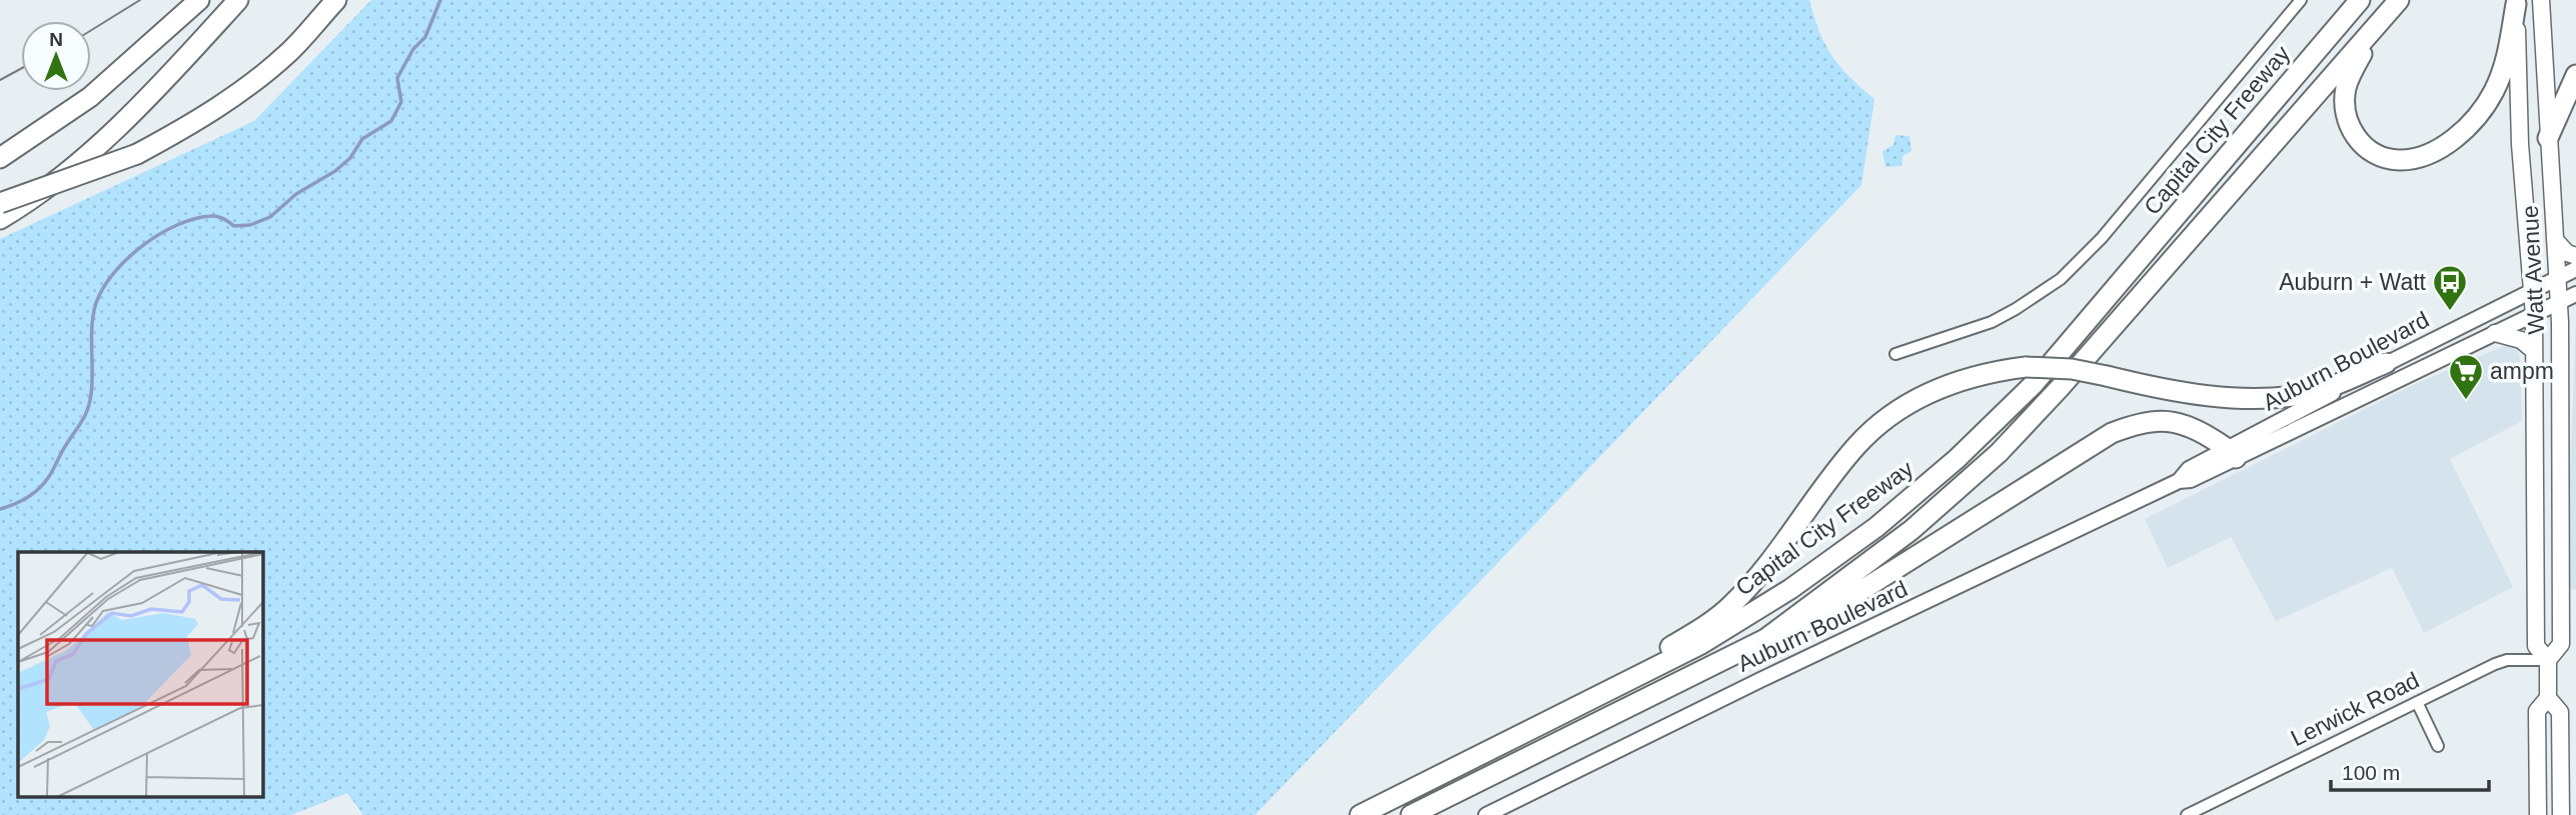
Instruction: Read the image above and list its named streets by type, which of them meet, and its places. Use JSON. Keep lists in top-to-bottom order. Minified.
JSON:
{"streets":{"highway":["Capital City Freeway"],"main road":["Watt Avenue","Auburn Boulevard"],"street":["Lerwick Road"]},"crossings":[["Watt Avenue","Auburn Boulevard"],["Watt Avenue","Lerwick Road"]],"places":{"bus stop":["Auburn + Watt"],"supermarket":["ampm"]},"scale_bar":"100 m","north":"top"}
